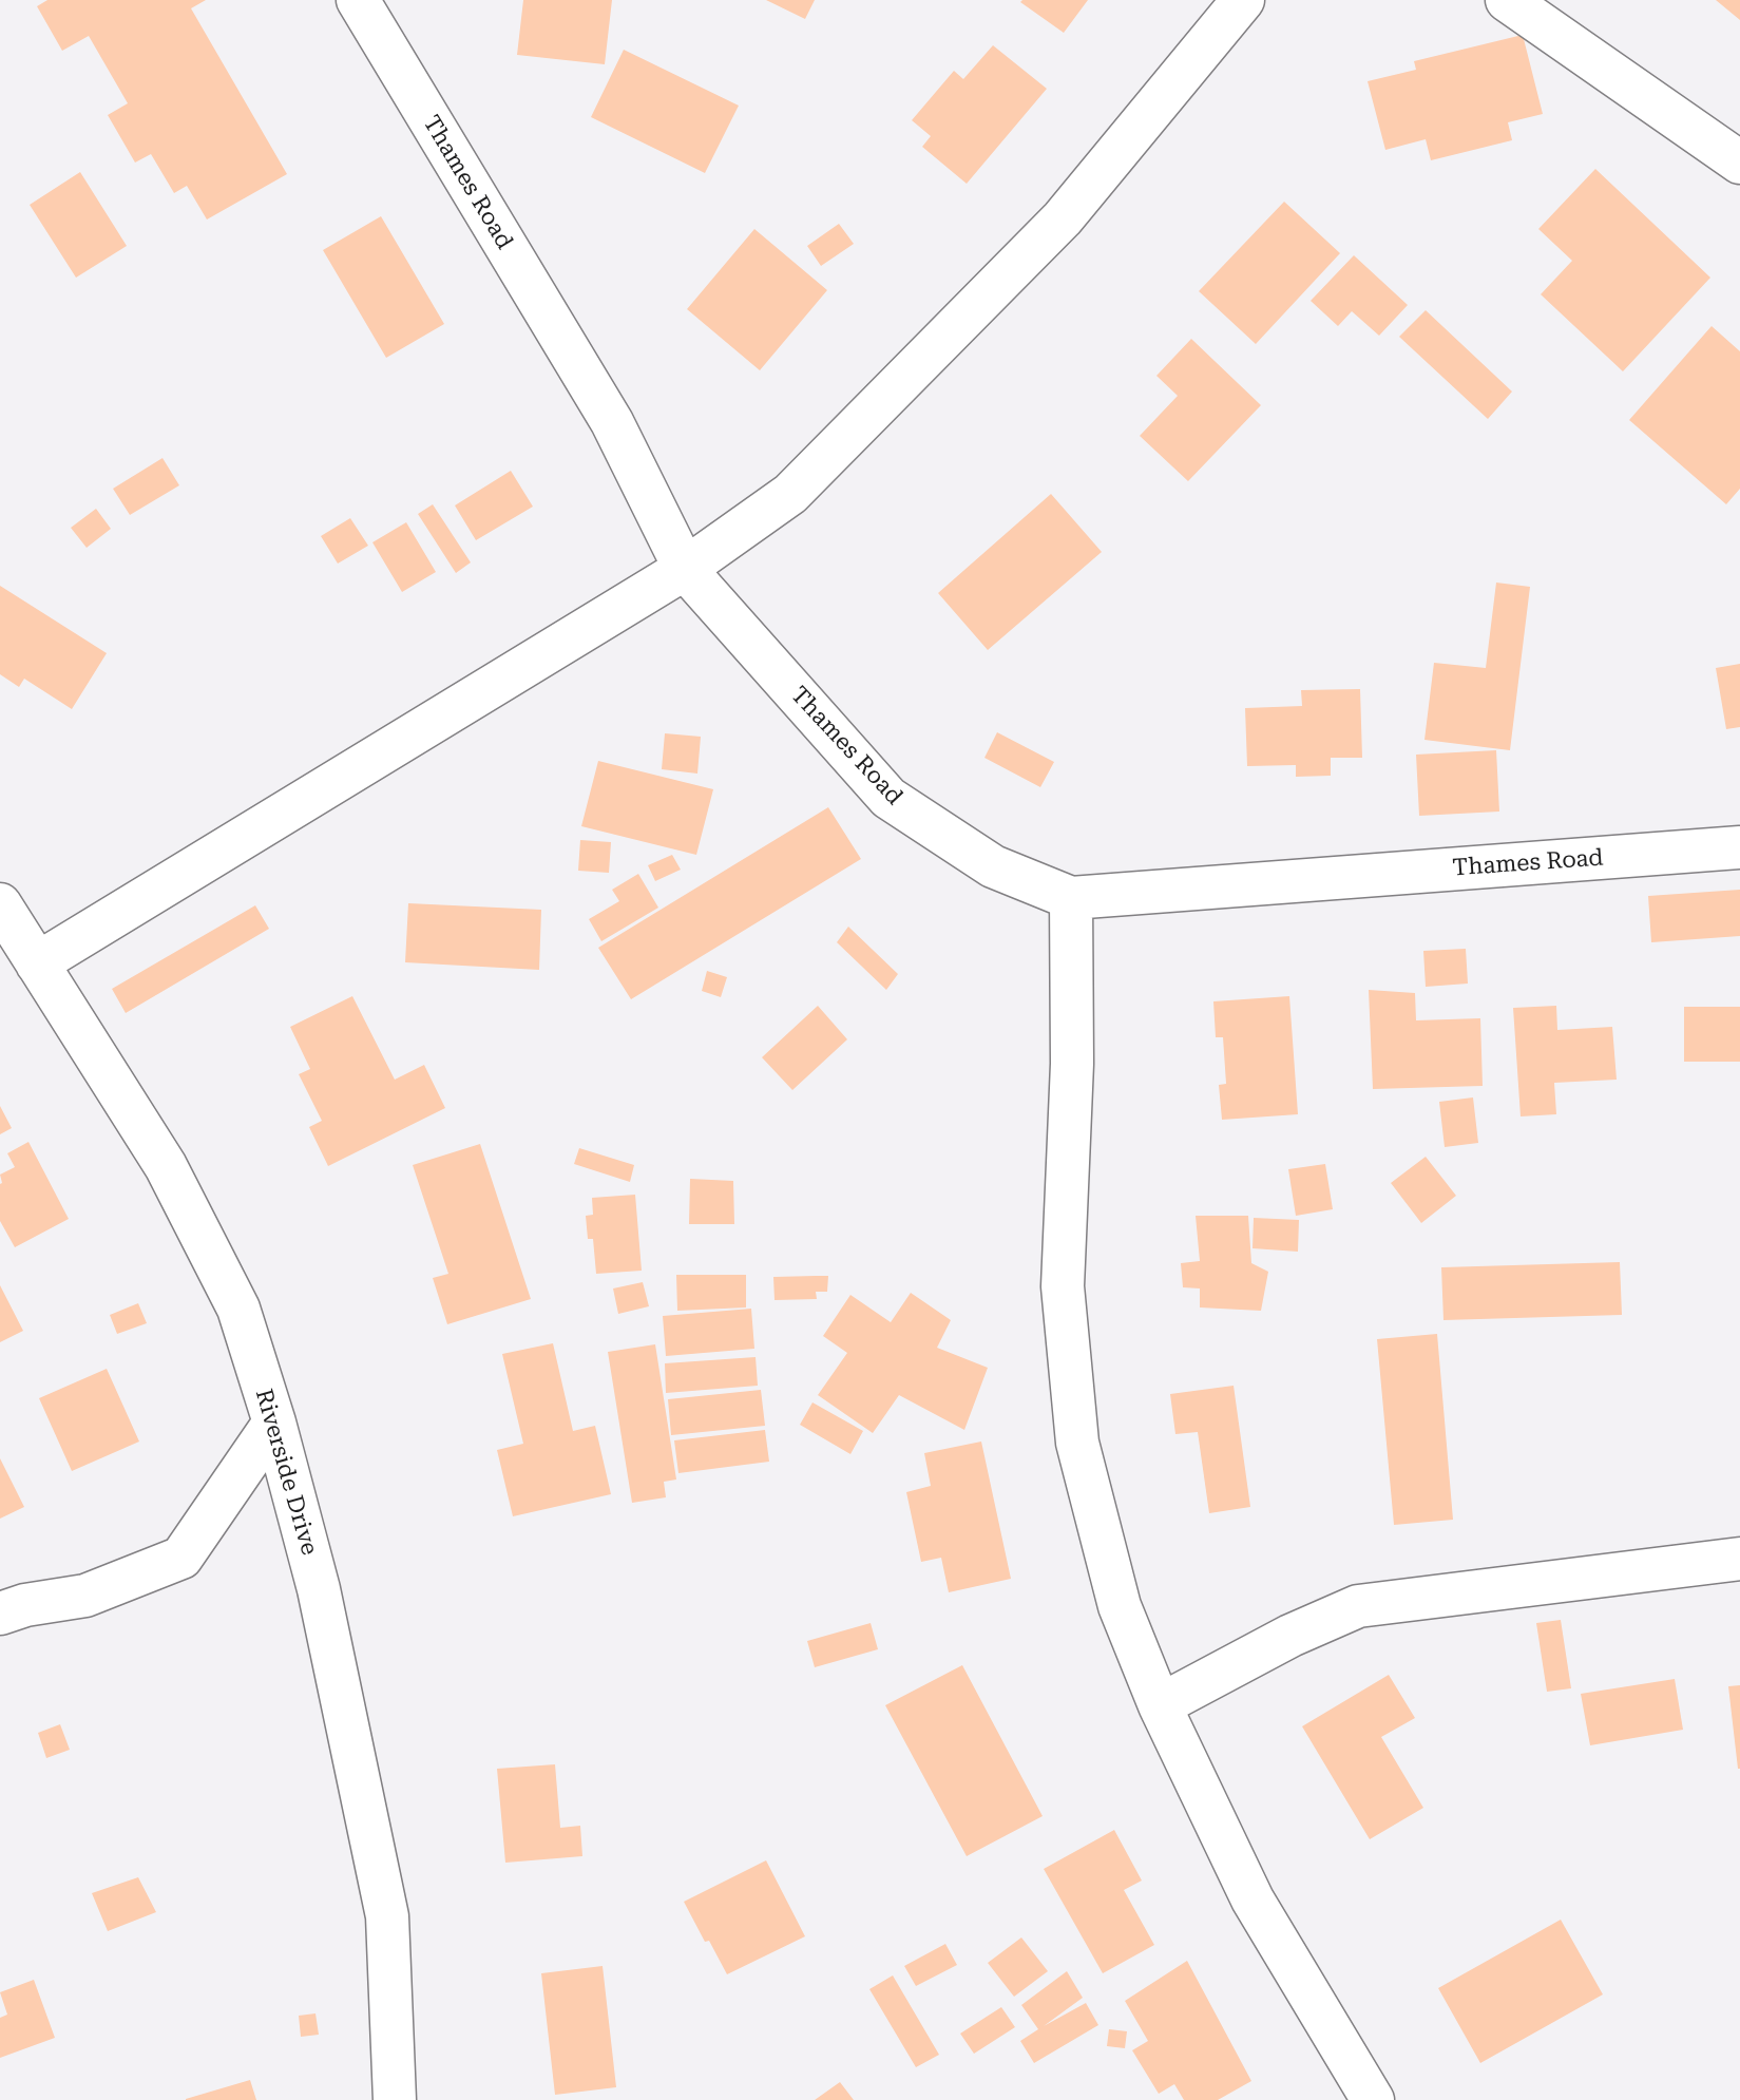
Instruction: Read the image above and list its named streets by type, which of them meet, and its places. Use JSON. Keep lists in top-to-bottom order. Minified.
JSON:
{"streets":{"street":["Thames Road","Riverside Drive"]}}
